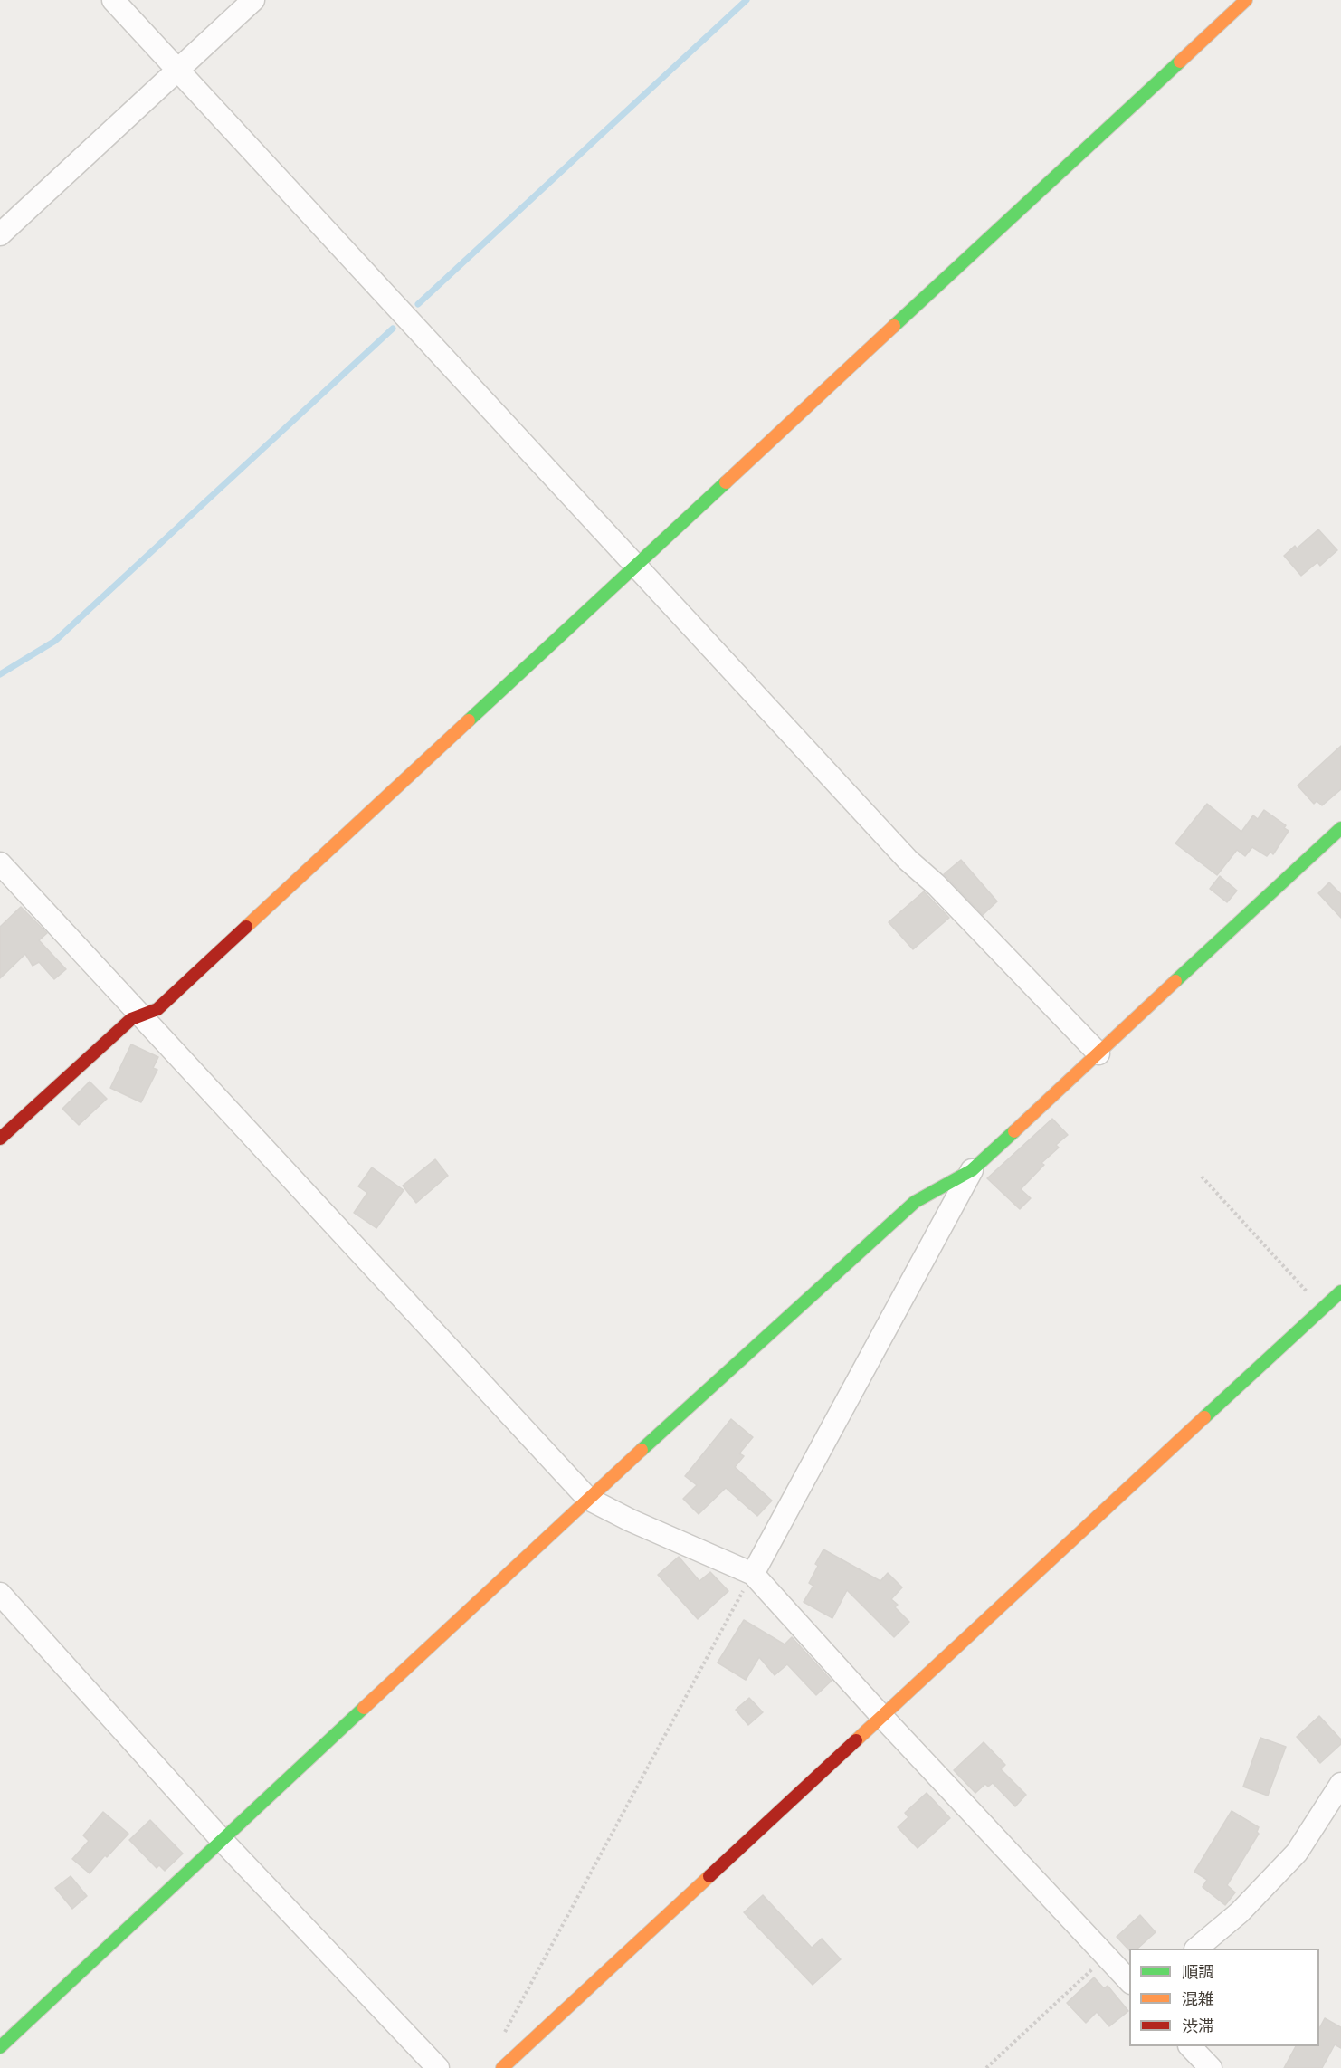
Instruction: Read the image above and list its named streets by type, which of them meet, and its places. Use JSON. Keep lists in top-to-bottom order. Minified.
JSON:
{"legend":["順調","混雑","渋滞"]}
